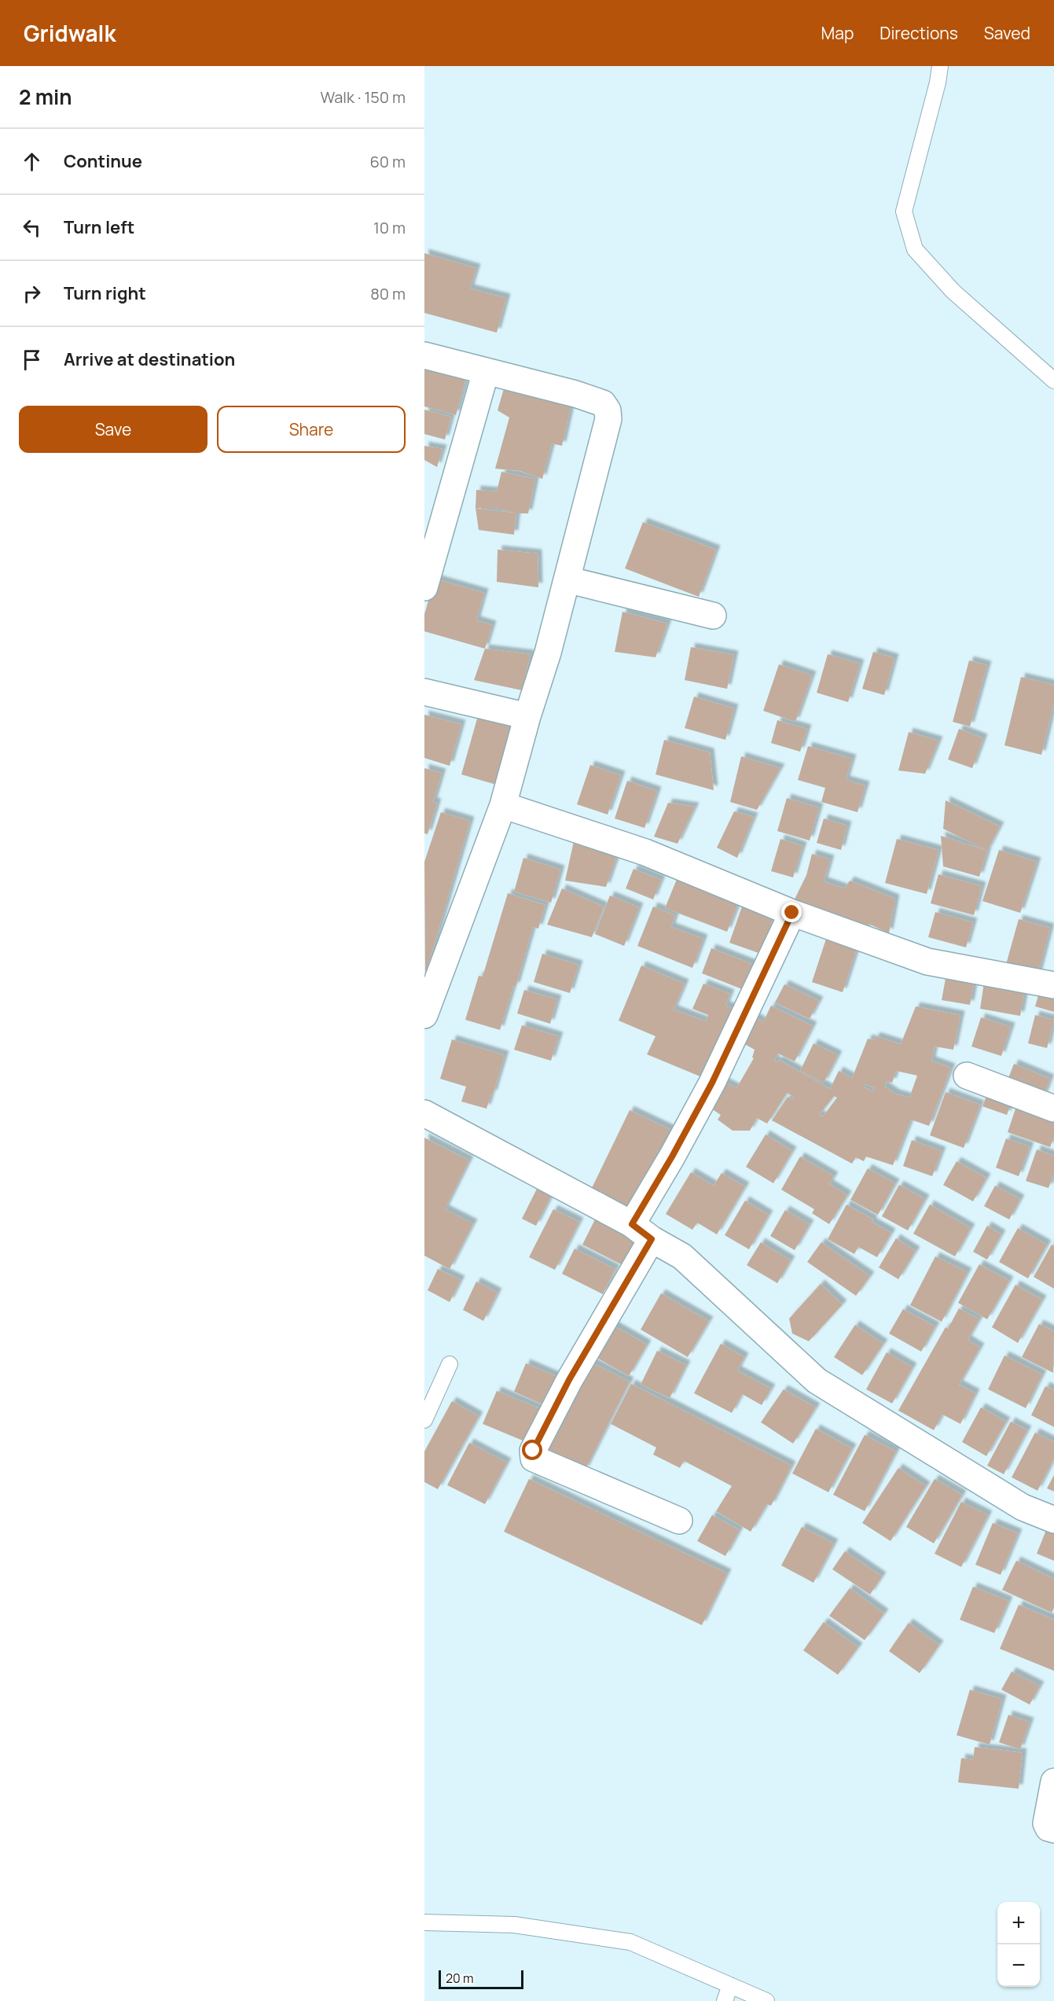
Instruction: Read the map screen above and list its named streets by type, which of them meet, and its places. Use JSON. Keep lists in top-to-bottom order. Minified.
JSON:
{"scale_bar":"20 m","page":{"header":"Gridwalk","nav":["Map","Directions","Saved"],"heading":["2 min","Walk · 150 m"],"list":[["Continue","60 m"],["Turn left","10 m"],["Turn right","80 m"],"Arrive at destination"],"buttons":["Save","Share"],"map_buttons":["+","−"],"scale":"20 m"}}
